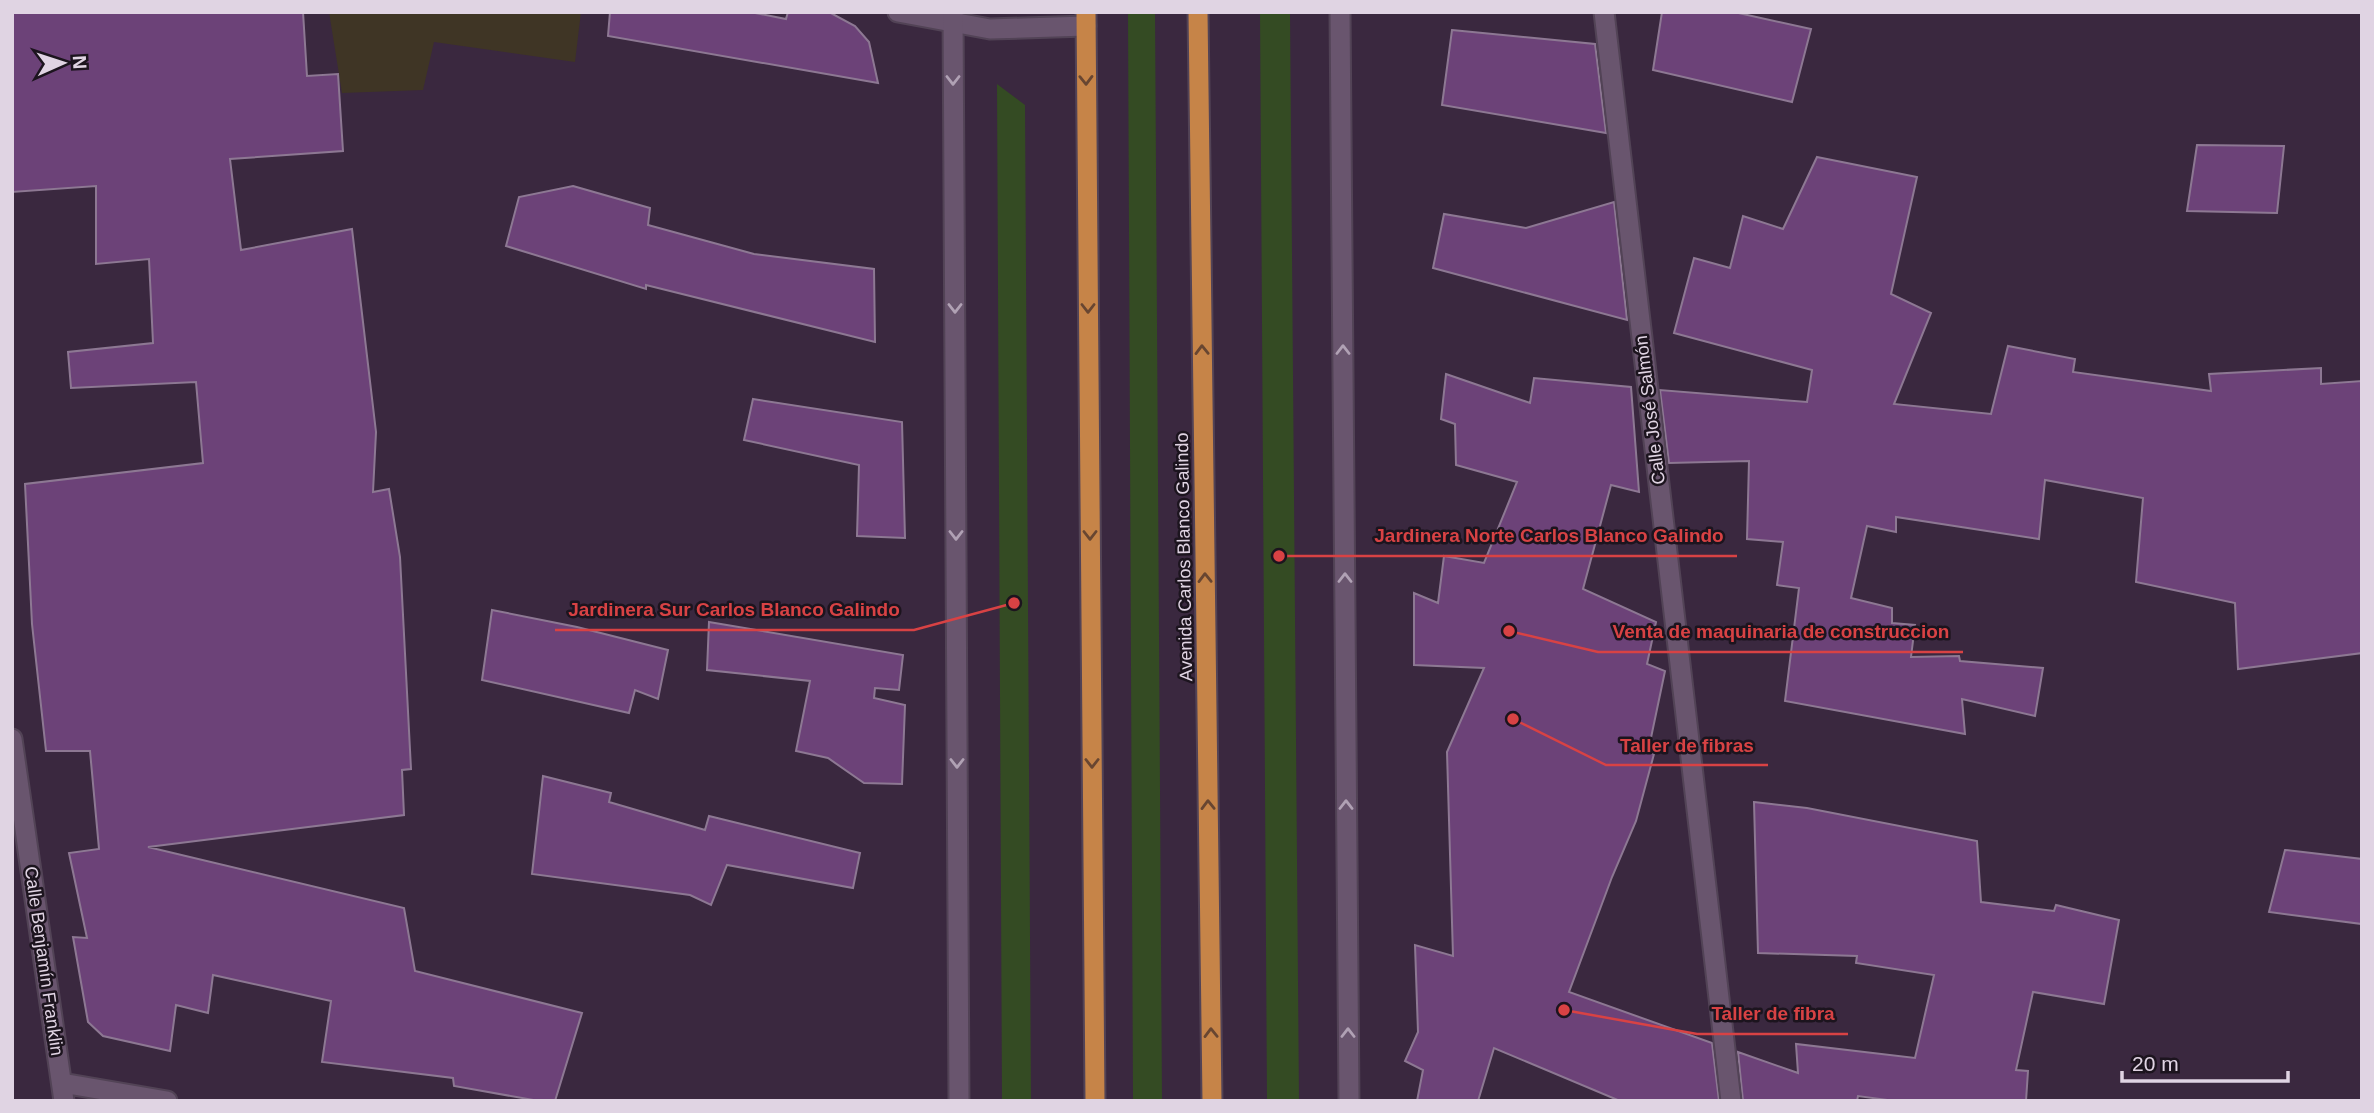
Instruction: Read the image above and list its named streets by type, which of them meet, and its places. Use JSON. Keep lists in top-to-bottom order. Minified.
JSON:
{"streets":{"highway":["Avenida Carlos Blanco Galindo"],"street":["Calle José Salmón","Calle Benjamín Franklin"]},"places":["Jardinera Norte Carlos Blanco Galindo","Jardinera Sur Carlos Blanco Galindo","Venta de maquinaria de construccion","Taller de fibras","Taller de fibra"],"scale_bar":"20 m","north":"right"}
